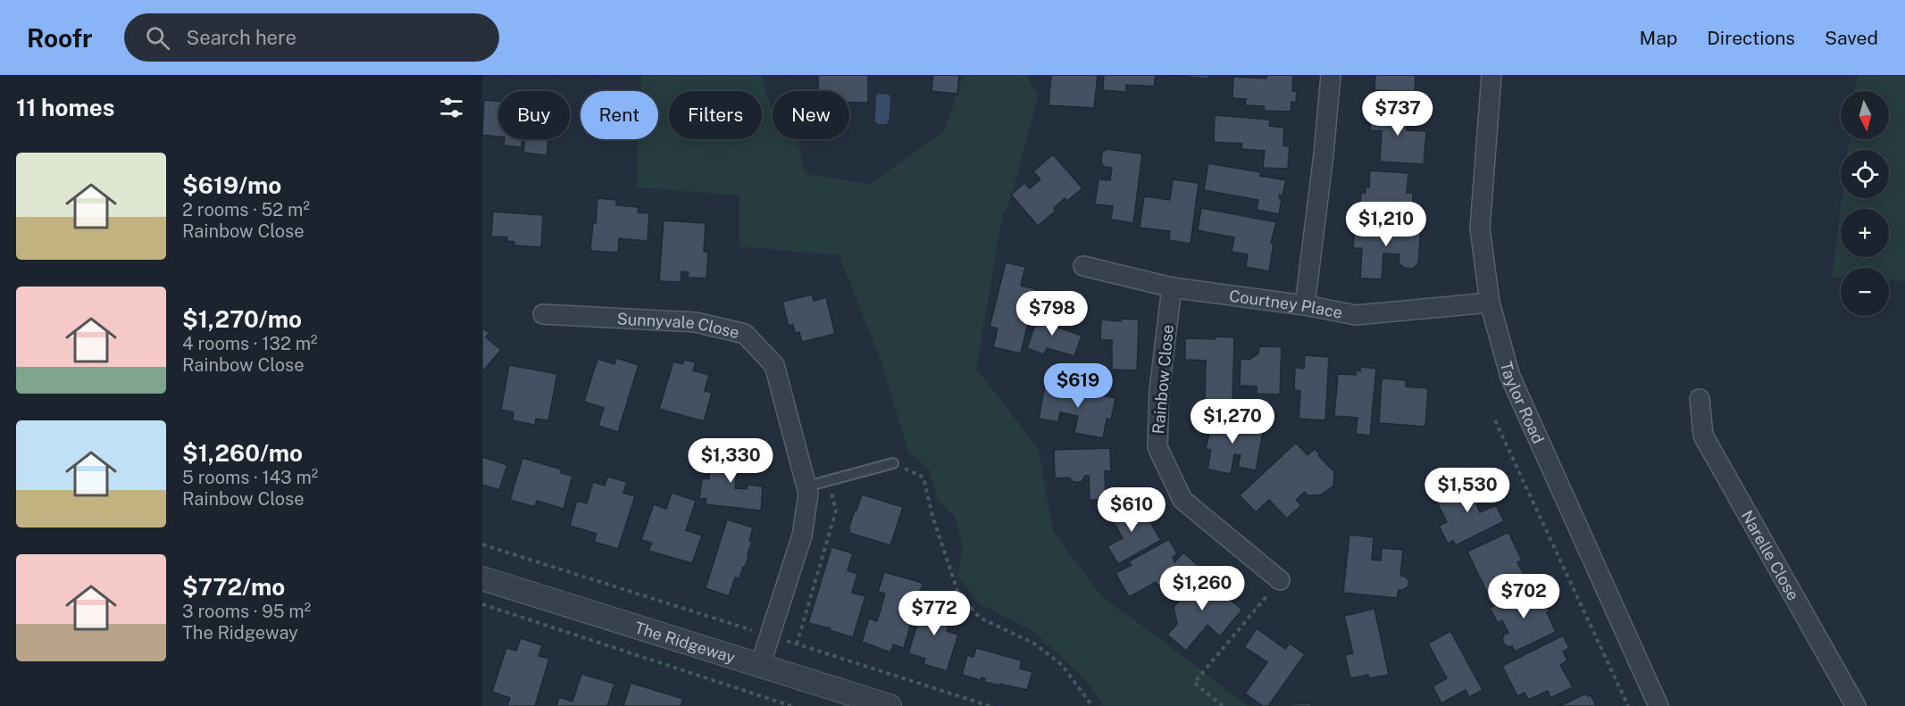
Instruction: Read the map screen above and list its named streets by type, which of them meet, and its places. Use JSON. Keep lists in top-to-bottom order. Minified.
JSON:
{"streets":{"street":["Courtney Place","Sunnyvale Close","Rainbow Close","Taylor Road","Narelle Close","The Ridgeway"]},"crossings":[["Courtney Place","Rainbow Close"],["Courtney Place","Taylor Road"],["Sunnyvale Close","The Ridgeway"]],"north":"bottom","page":{"header":"Roofr","search":"Search here","nav":["Map","Directions","Saved"],"heading":"11 homes","map_buttons":["+","−"],"price":["$737","$1,210","$798","$619","$1,270","$1,330","$1,530","$610","$1,260","$702","$772"],"chip":["Buy","Rent","Filters","New"],"list":[{"name":"$619/mo","note":"2 rooms · 52 m² · Rainbow Close"},{"name":"$1,270/mo","note":"4 rooms · 132 m² · Rainbow Close"},{"name":"$1,260/mo","note":"5 rooms · 143 m² · Rainbow Close"},{"name":"$772/mo","note":"3 rooms · 95 m² · The Ridgeway"}]}}
